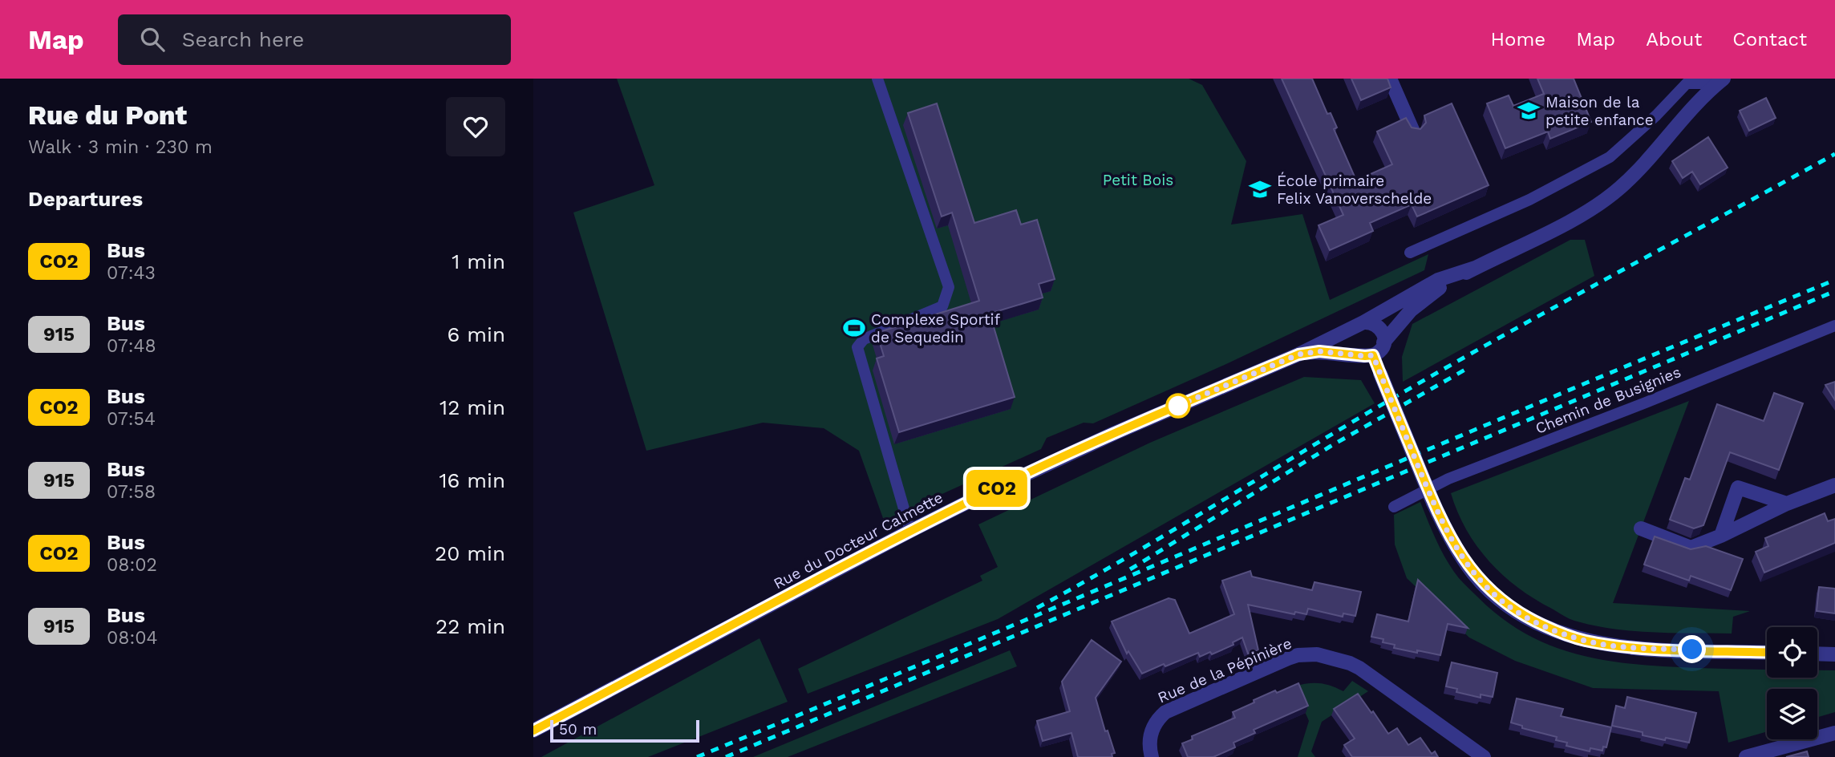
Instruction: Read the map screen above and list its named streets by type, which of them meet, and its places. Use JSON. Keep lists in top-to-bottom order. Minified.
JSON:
{"streets":{"street":["Rue du Docteur Calmette","Rue de la Pépinière"],"lane":["Chemin de Busignies"]},"parks":["Petit Bois"],"places":{"school or university":["Maison de la petite enfance","École primaire Felix Vanoverschelde"],"sports":["Complexe Sportif de Sequedin"]},"lines":["bus line CO2"],"scale_bar":"50 m","page":{"header":"Map","search":"Search here","nav":["Home","Map","About","Contact"],"heading":[["Rue du Pont","Walk · 3 min · 230 m"],"Departures"],"on_map":"CO2","list":[{"mark":"CO2","name":"Bus","note":"07:43","value":"1 min"},{"mark":"915","name":"Bus","note":"07:48","value":"6 min"},{"mark":"CO2","name":"Bus","note":"07:54","value":"12 min"},{"mark":"915","name":"Bus","note":"07:58","value":"16 min"},{"mark":"CO2","name":"Bus","note":"08:02","value":"20 min"},{"mark":"915","name":"Bus","note":"08:04","value":"22 min"}],"scale":"50 m"}}
